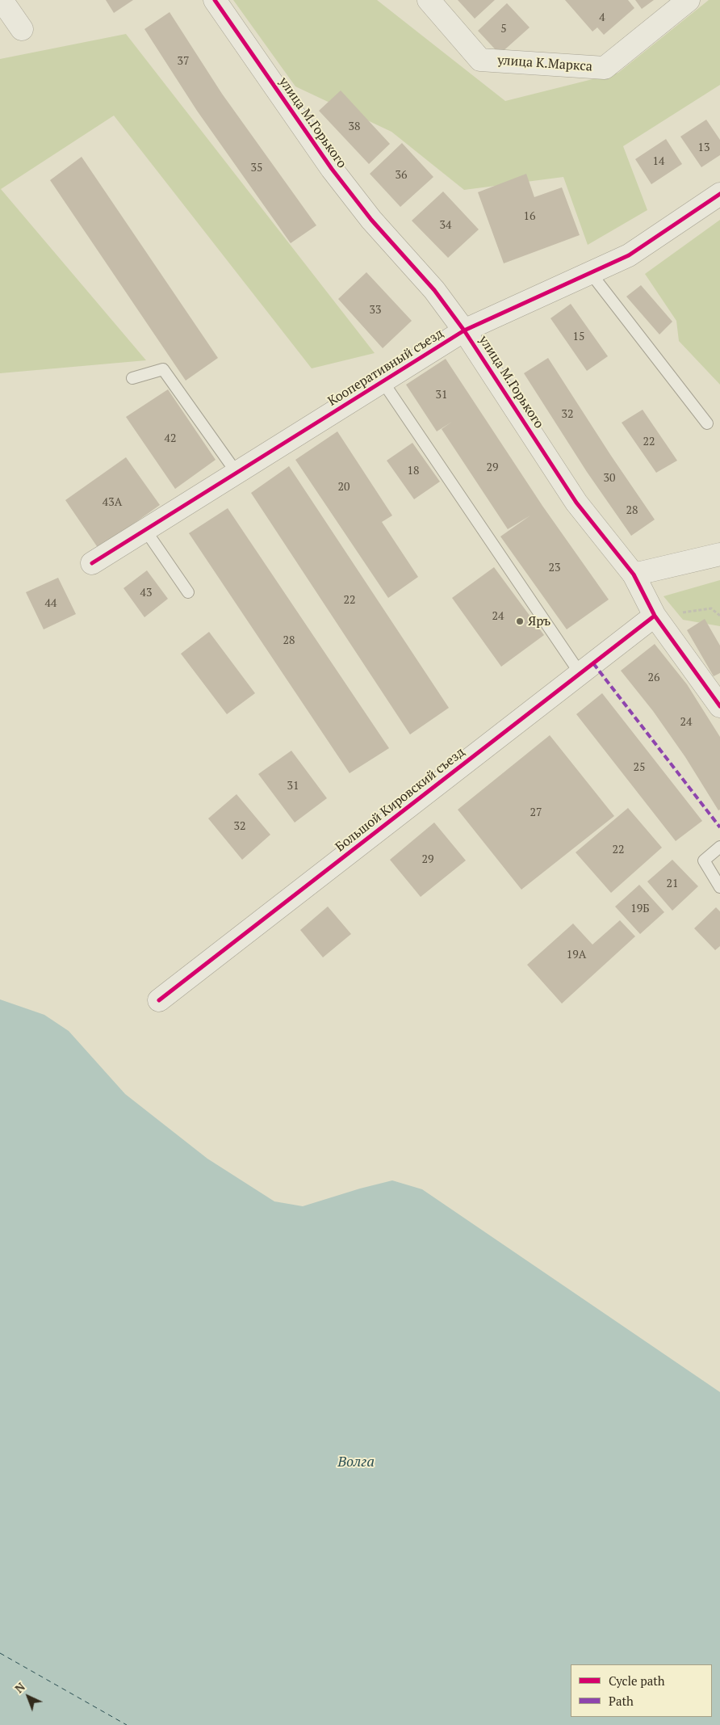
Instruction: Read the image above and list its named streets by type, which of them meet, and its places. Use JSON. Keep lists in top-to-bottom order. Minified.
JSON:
{"streets":{"street":["улица К.Маркса","улица М.Горького","Кооперативный съезд","Большой Кировский съезд"]},"crossings":[["улица М.Горького","Кооперативный съезд"],["улица М.Горького","Большой Кировский съезд"]],"water":["Волга"],"places":["Яръ"],"house_numbers":["4","5","37","38","13","14","35","36","16","34","33","15","31","32","42","22","29","18","30","20","43А","28","23","43","22","44","24","28","26","24","25","31","27","32","22","29","21","19Б","19А"],"legend":["Cycle path","Path"],"north":"top left"}
